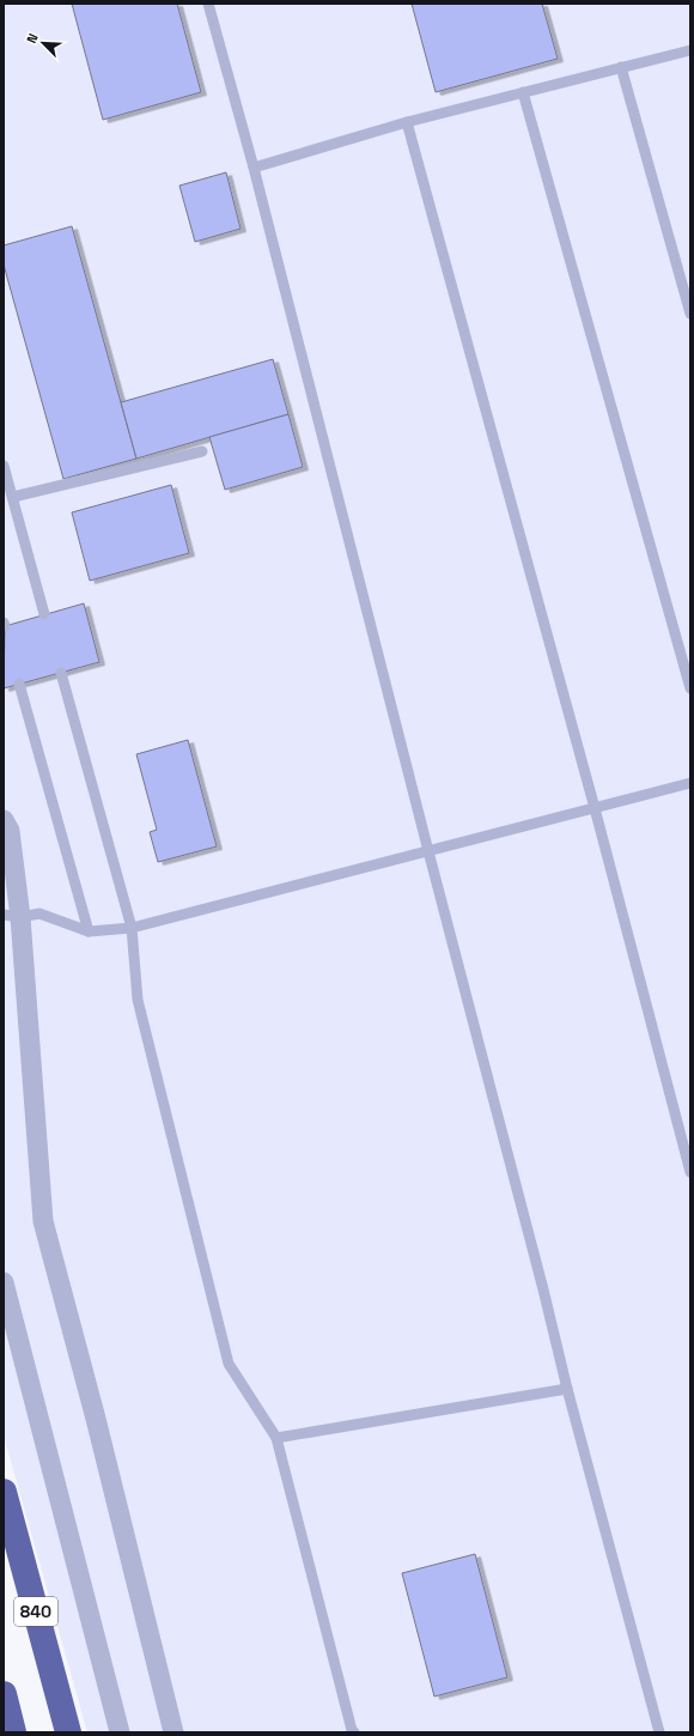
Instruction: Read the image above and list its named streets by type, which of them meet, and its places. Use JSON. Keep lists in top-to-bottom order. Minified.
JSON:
{"streets":{"highway":["840"]},"north":"top left"}
